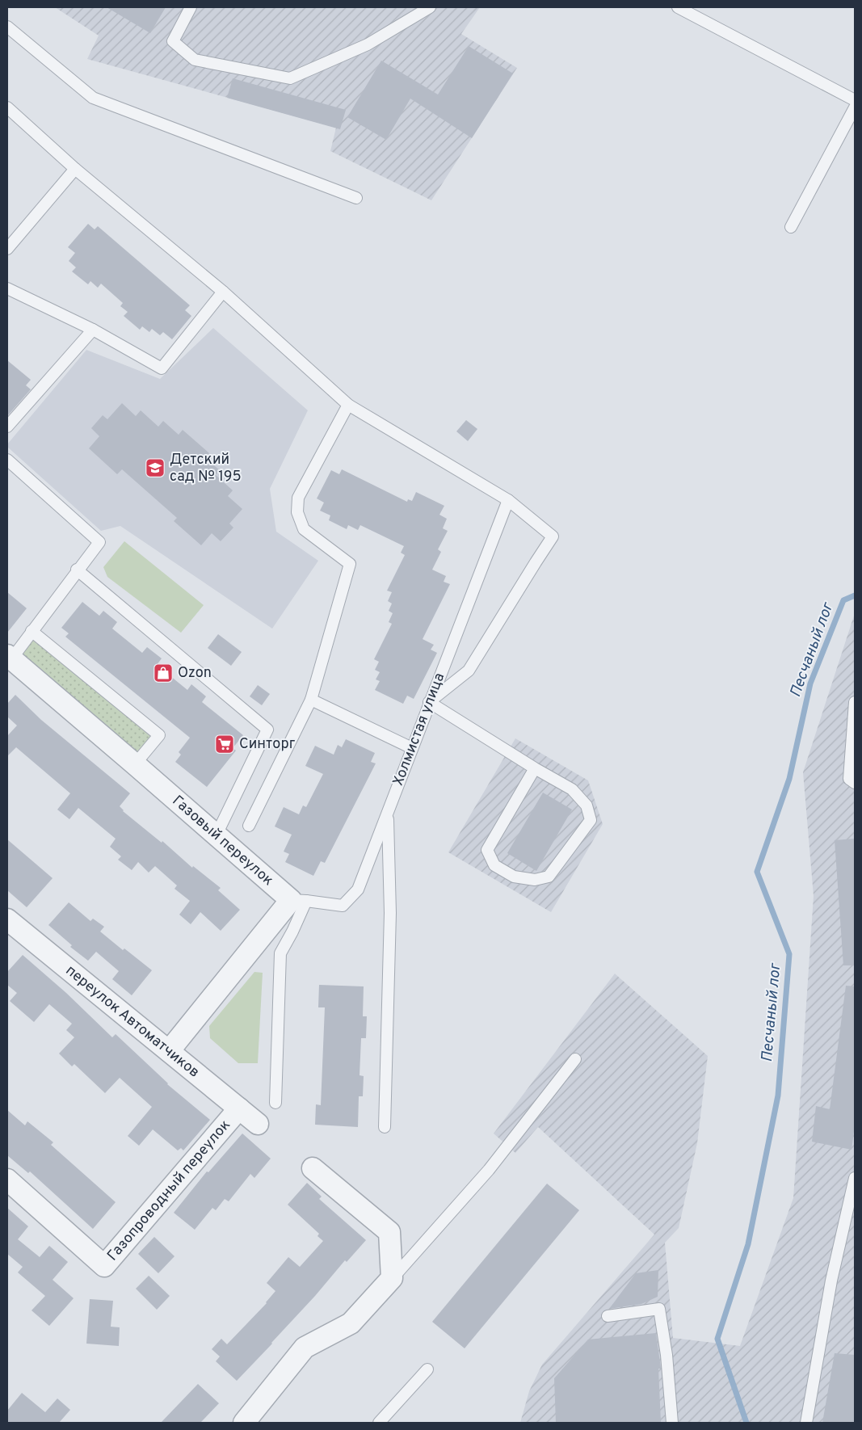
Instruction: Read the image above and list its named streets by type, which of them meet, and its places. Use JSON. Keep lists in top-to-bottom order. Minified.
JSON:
{"streets":{"street":["Газовый переулок","переулок Автоматчиков","Газопроводный переулок"],"lane":["Холмистая улица"]},"crossings":[["Холмистая улица","Газовый переулок"],["переулок Автоматчиков","Газопроводный переулок"]],"water":["Песчаный лог"],"places":{"school or university":["Детский сад № 195"],"shop":["Ozon"],"supermarket":["Синторг"]}}
